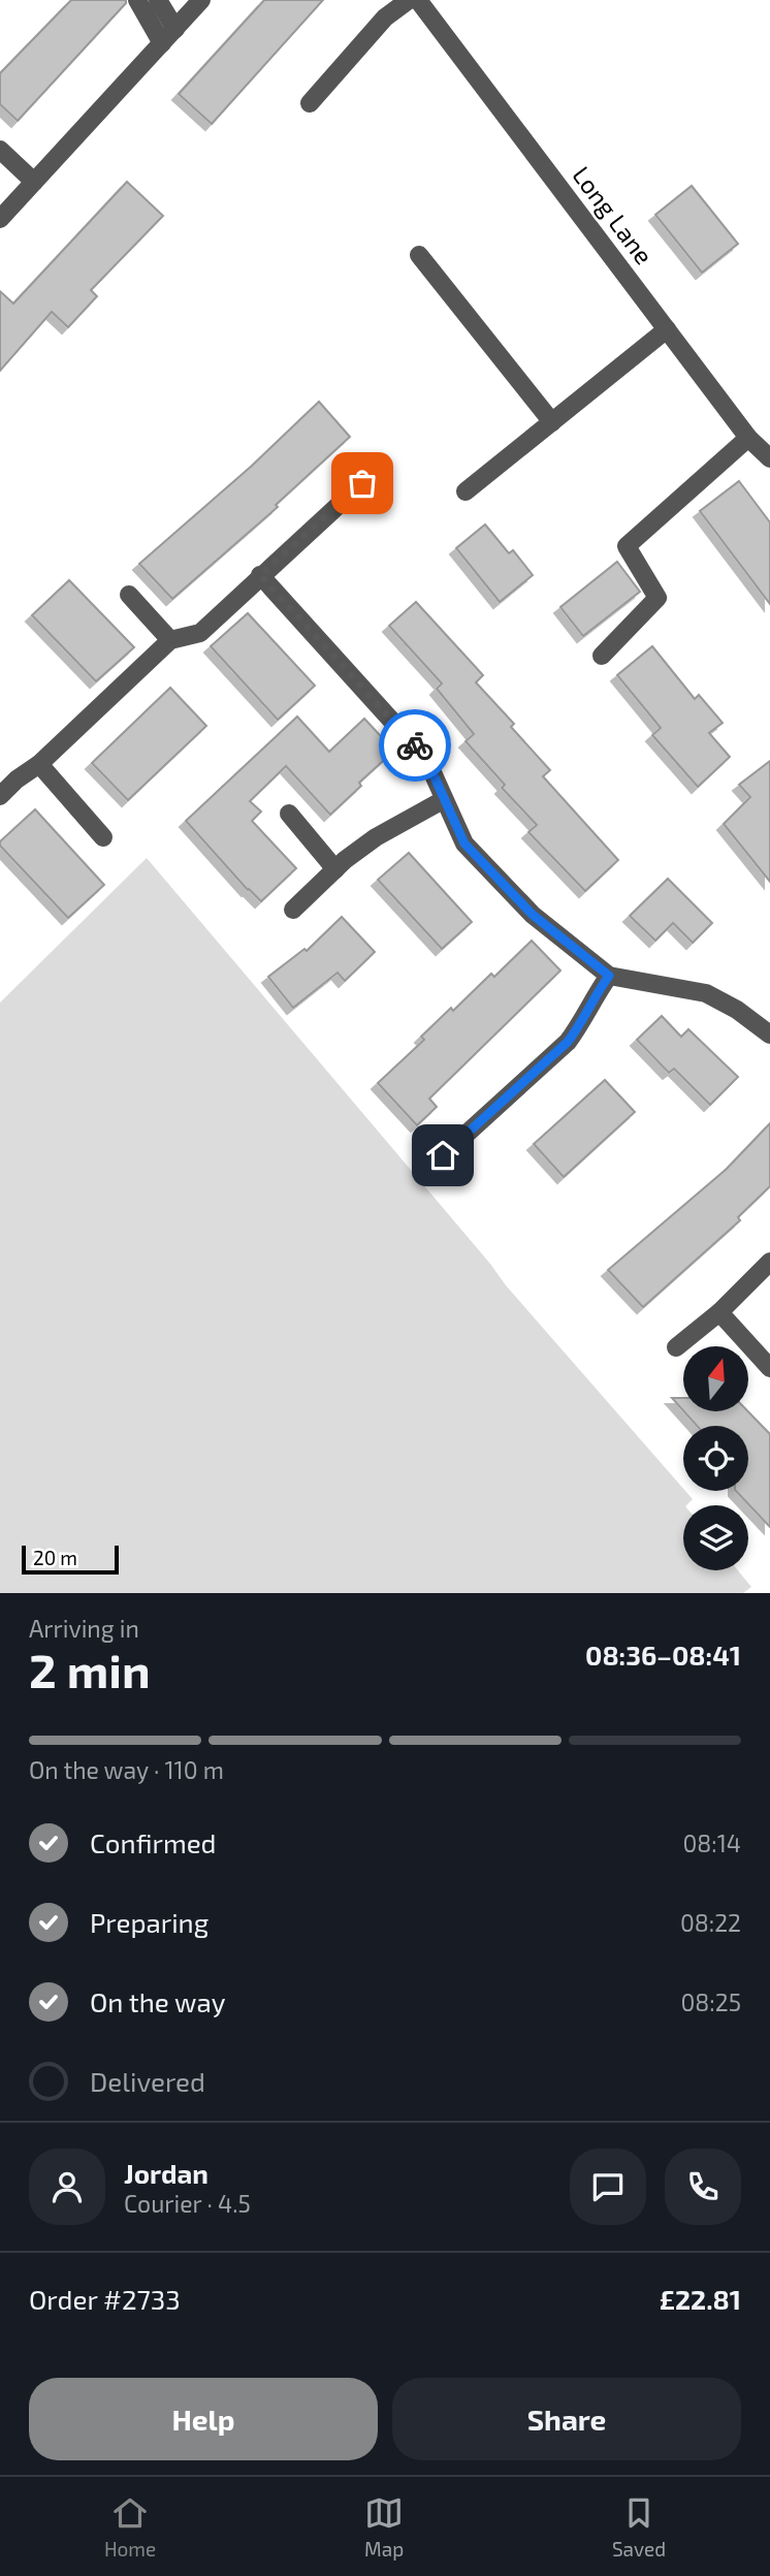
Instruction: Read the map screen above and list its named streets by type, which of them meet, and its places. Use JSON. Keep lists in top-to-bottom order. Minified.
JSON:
{"streets":{"street":["Long Lane"]},"scale_bar":"20 m","north":"top","page":{"scale":"20 m","heading":["2 min","Arriving in","08:36–08:41"],"panel":["Jordan","Courier · 4.5","Order #2733","£22.81"],"bar":"On the way · 110 m","list":[["Confirmed","08:14"],["Preparing","08:22"],["On the way","08:25"],"Delivered"],"buttons":["Help","Share"],"tabs":["Home","Map","Saved"]}}
